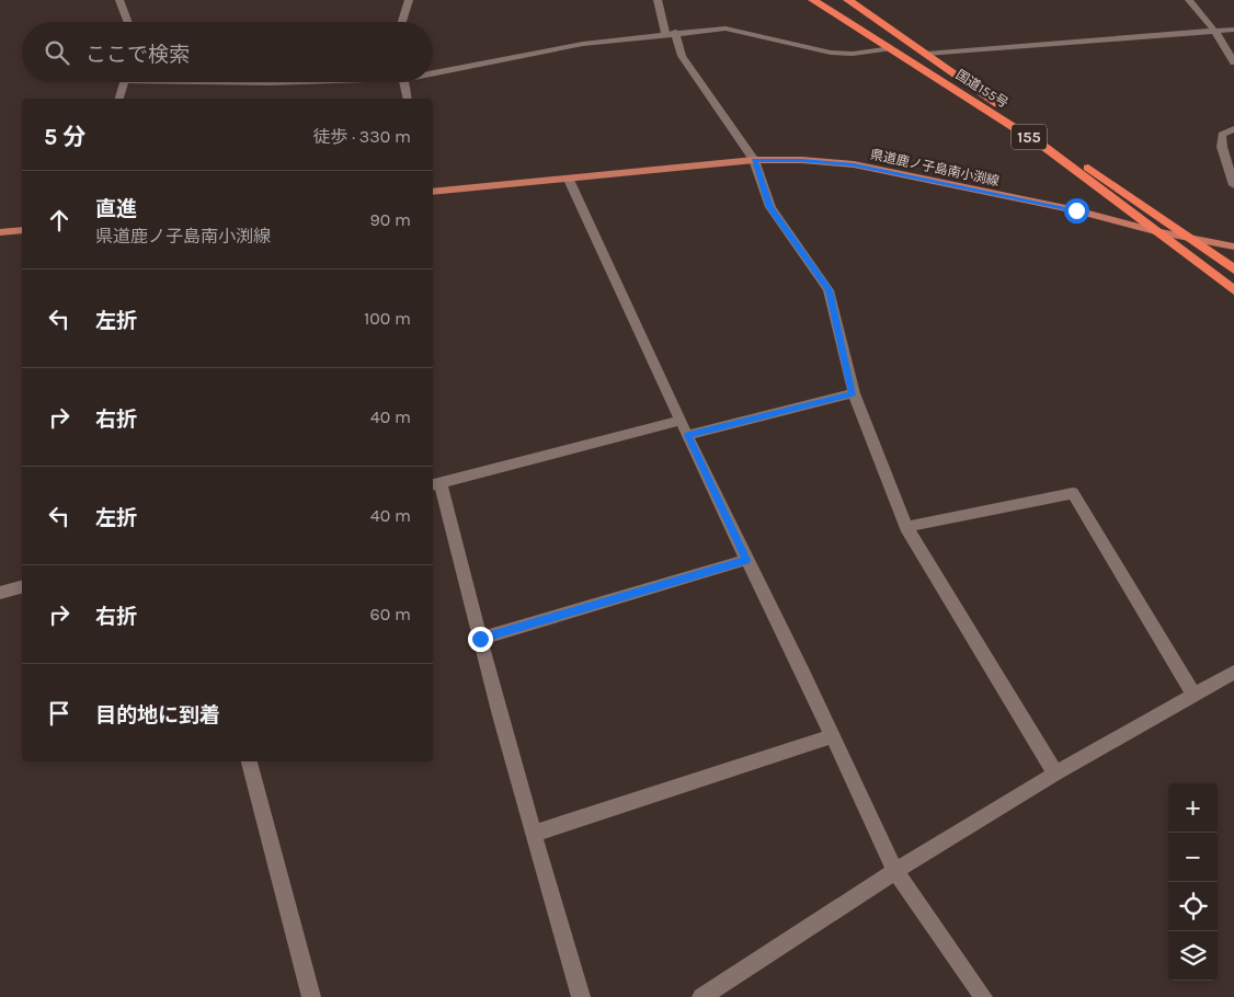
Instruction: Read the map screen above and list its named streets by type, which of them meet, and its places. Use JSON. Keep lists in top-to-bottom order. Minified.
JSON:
{"streets":{"highway":["国道155号","155"],"main road":["県道鹿ノ子島南小渕線"]},"crossings":[["国道155号","県道鹿ノ子島南小渕線"]],"page":{"search":"ここで検索","heading":["5 分","徒歩 · 330 m"],"list":[["直進","県道鹿ノ子島南小渕線","90 m"],["左折","100 m"],["右折","40 m"],["左折","40 m"],["右折","60 m"],"目的地に到着"],"map_buttons":["+","−"]}}
